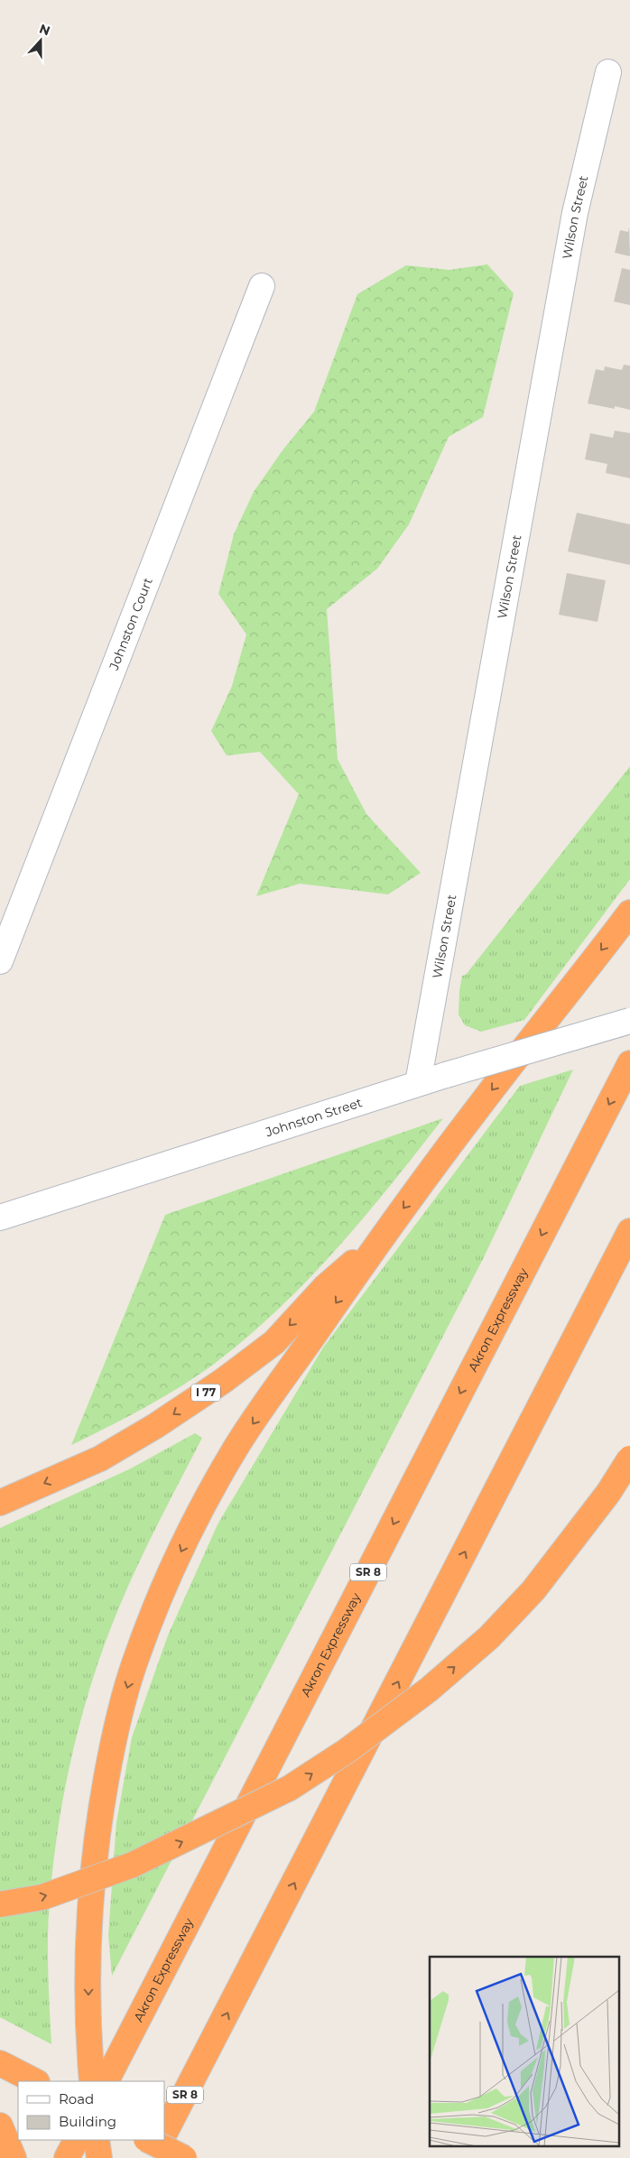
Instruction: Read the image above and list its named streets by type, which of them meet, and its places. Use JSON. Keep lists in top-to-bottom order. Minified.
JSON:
{"streets":{"highway":["Akron Expressway","I 77","SR 8"],"street":["Wilson Street","Johnston Court","Johnston Street"]},"crossings":[["Wilson Street","Johnston Street"]],"legend":["Road","Building"],"north":"top"}
